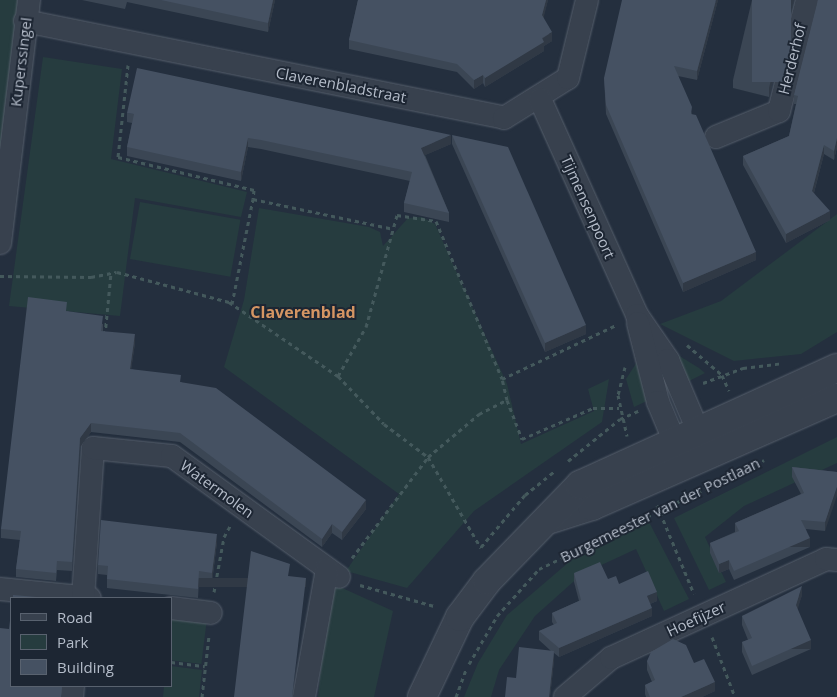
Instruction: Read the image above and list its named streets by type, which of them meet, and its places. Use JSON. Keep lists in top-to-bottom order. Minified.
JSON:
{"streets":{"street":["Herderhof","Kuperssingel","Claverenbladstraat","Tijmensenpoort","Watermolen","Burgemeester van der Postlaan","Hoefijzer"]},"crossings":[["Kuperssingel","Claverenbladstraat"],["Claverenbladstraat","Tijmensenpoort"],["Tijmensenpoort","Burgemeester van der Postlaan"]],"districts":["Claverenblad"],"legend":["Road","Park","Building"]}
